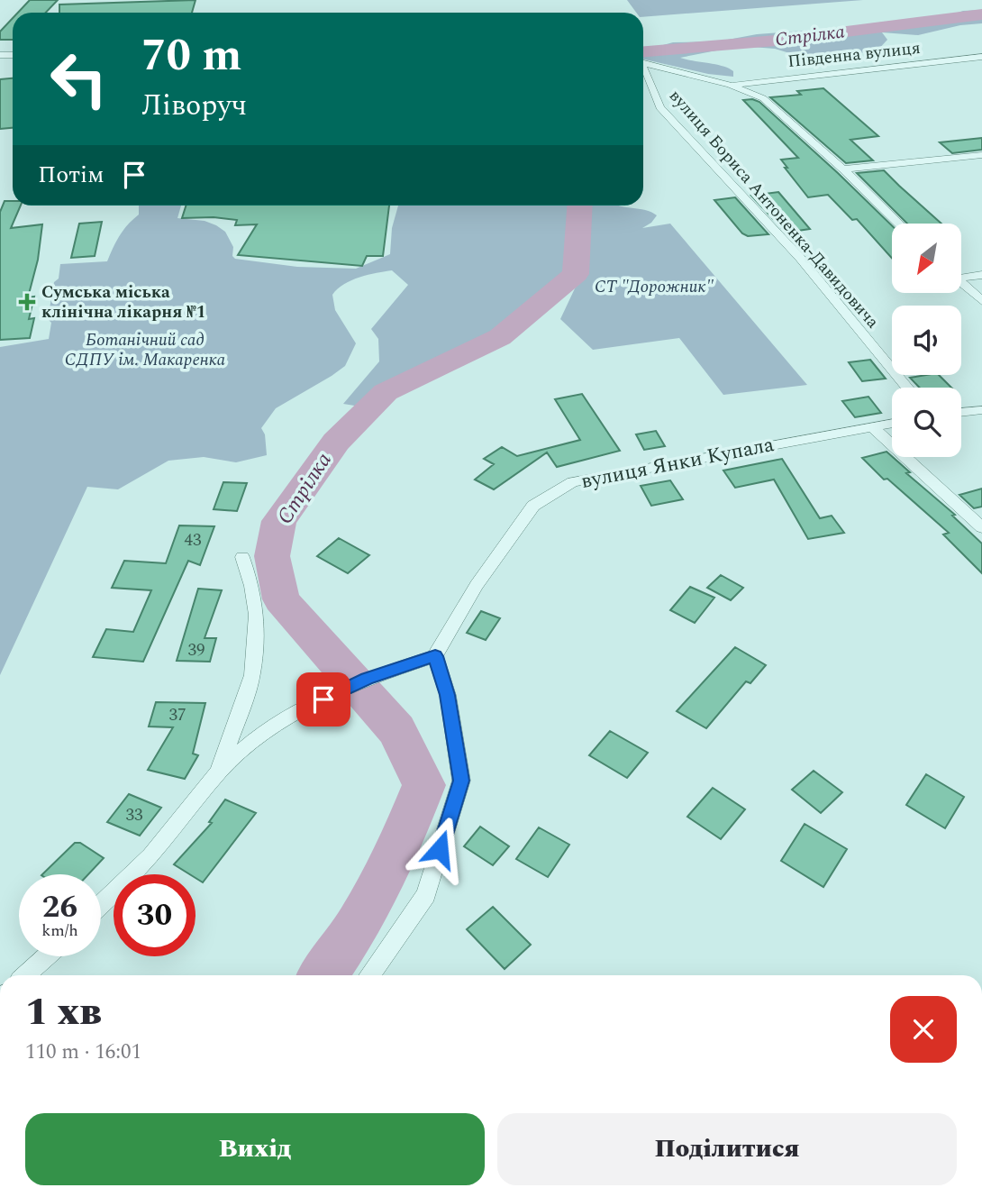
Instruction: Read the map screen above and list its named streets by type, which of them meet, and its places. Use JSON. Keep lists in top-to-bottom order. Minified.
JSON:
{"streets":{"street":["Південна вулиця","вулиця Бориса Антоненка-Давидовича","вулиця Янки Купала"]},"water":["Стрілка"],"parks":["СТ \"Дорожник\"","Ботанічний сад СДПУ ім. Макаренка"],"places":{"health":["Сумська міська клінічна лікарня №1"]},"house_numbers":["43","39","37","33"],"north":"bottom left","page":{"turn":["70 m","Ліворуч"],"then":"Потім","speed":"26 km/h","limit":"30","heading":["1 хв","110 m · 16:01"],"buttons":["Вихід","Поділитися"]}}
